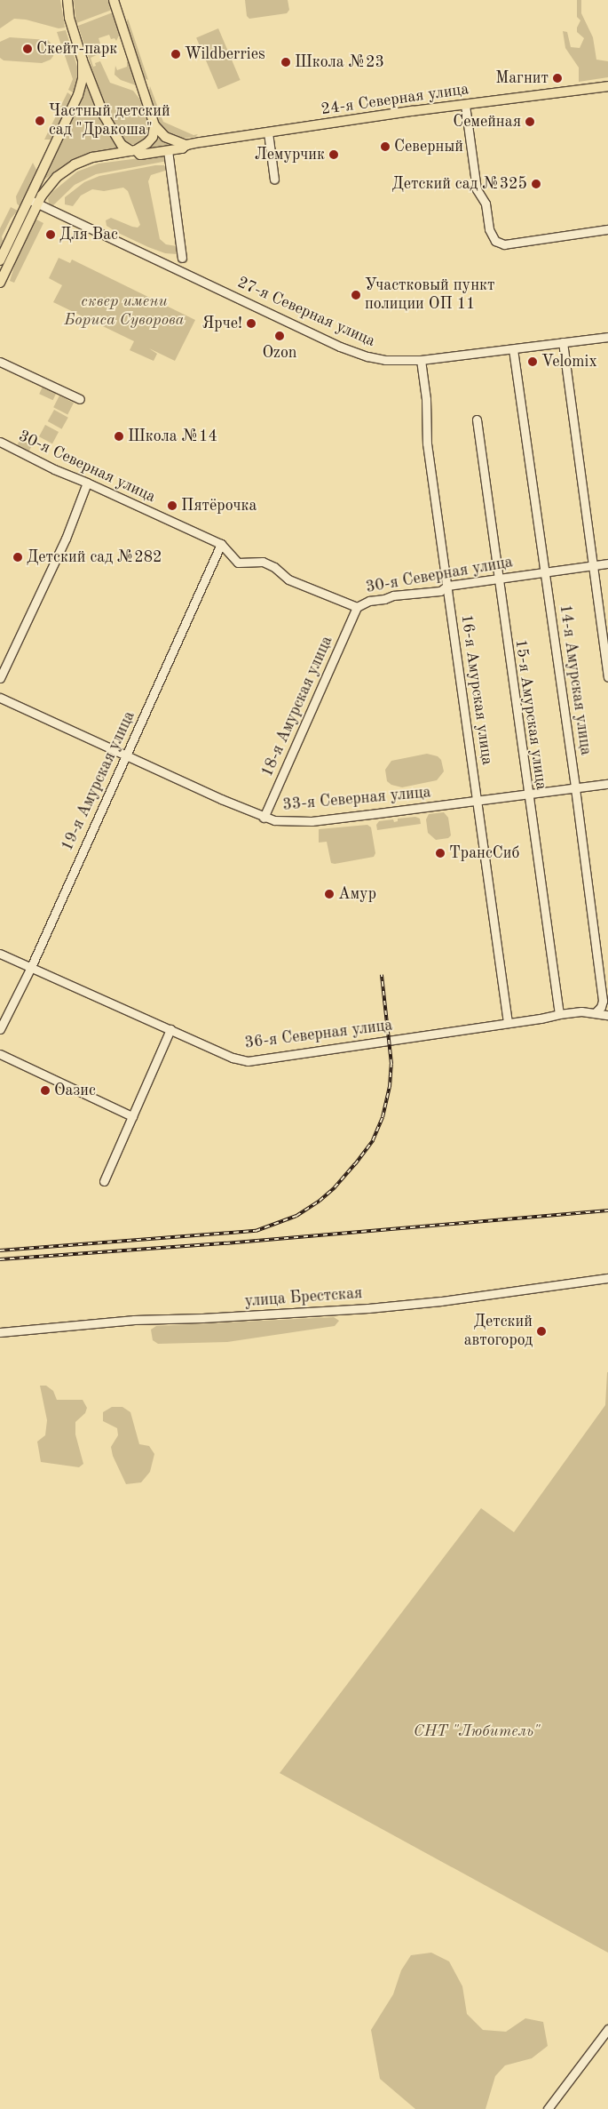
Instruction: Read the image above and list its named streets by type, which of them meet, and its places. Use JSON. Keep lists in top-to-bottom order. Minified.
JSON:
{"streets":{"main road":["24-я Северная улица"],"street":["27-я Северная улица","30-я Северная улица","14-я Амурская улица","16-я Амурская улица","18-я Амурская улица","15-я Амурская улица","19-я Амурская улица","33-я Северная улица","36-я Северная улица","улица Брестская"]},"crossings":[["24-я Северная улица","27-я Северная улица"],["27-я Северная улица","14-я Амурская улица"],["27-я Северная улица","16-я Амурская улица"],["30-я Северная улица","14-я Амурская улица"],["30-я Северная улица","16-я Амурская улица"],["30-я Северная улица","18-я Амурская улица"],["30-я Северная улица","15-я Амурская улица"],["30-я Северная улица","19-я Амурская улица"],["14-я Амурская улица","33-я Северная улица"],["14-я Амурская улица","36-я Северная улица"],["16-я Амурская улица","33-я Северная улица"],["16-я Амурская улица","36-я Северная улица"],["18-я Амурская улица","33-я Северная улица"],["15-я Амурская улица","33-я Северная улица"],["15-я Амурская улица","36-я Северная улица"],["19-я Амурская улица","33-я Северная улица"],["19-я Амурская улица","36-я Северная улица"]],"parks":["сквер имени Бориса Суворова","СНТ \"Любитель\""],"places":["Скейт-парк","Wildberries","Школа №23","Магнит","Частный детский сад \"Дракоша\"","Семейная","Северный","Лемурчик","Детский сад №325","Для Вас","Участковый пункт полиции ОП 11","Ярче!","Ozon","Velomix","Школа №14","Пятёрочка","Детский сад №282","ТрансСиб","Амур","Оазис","Детский автогород"]}
